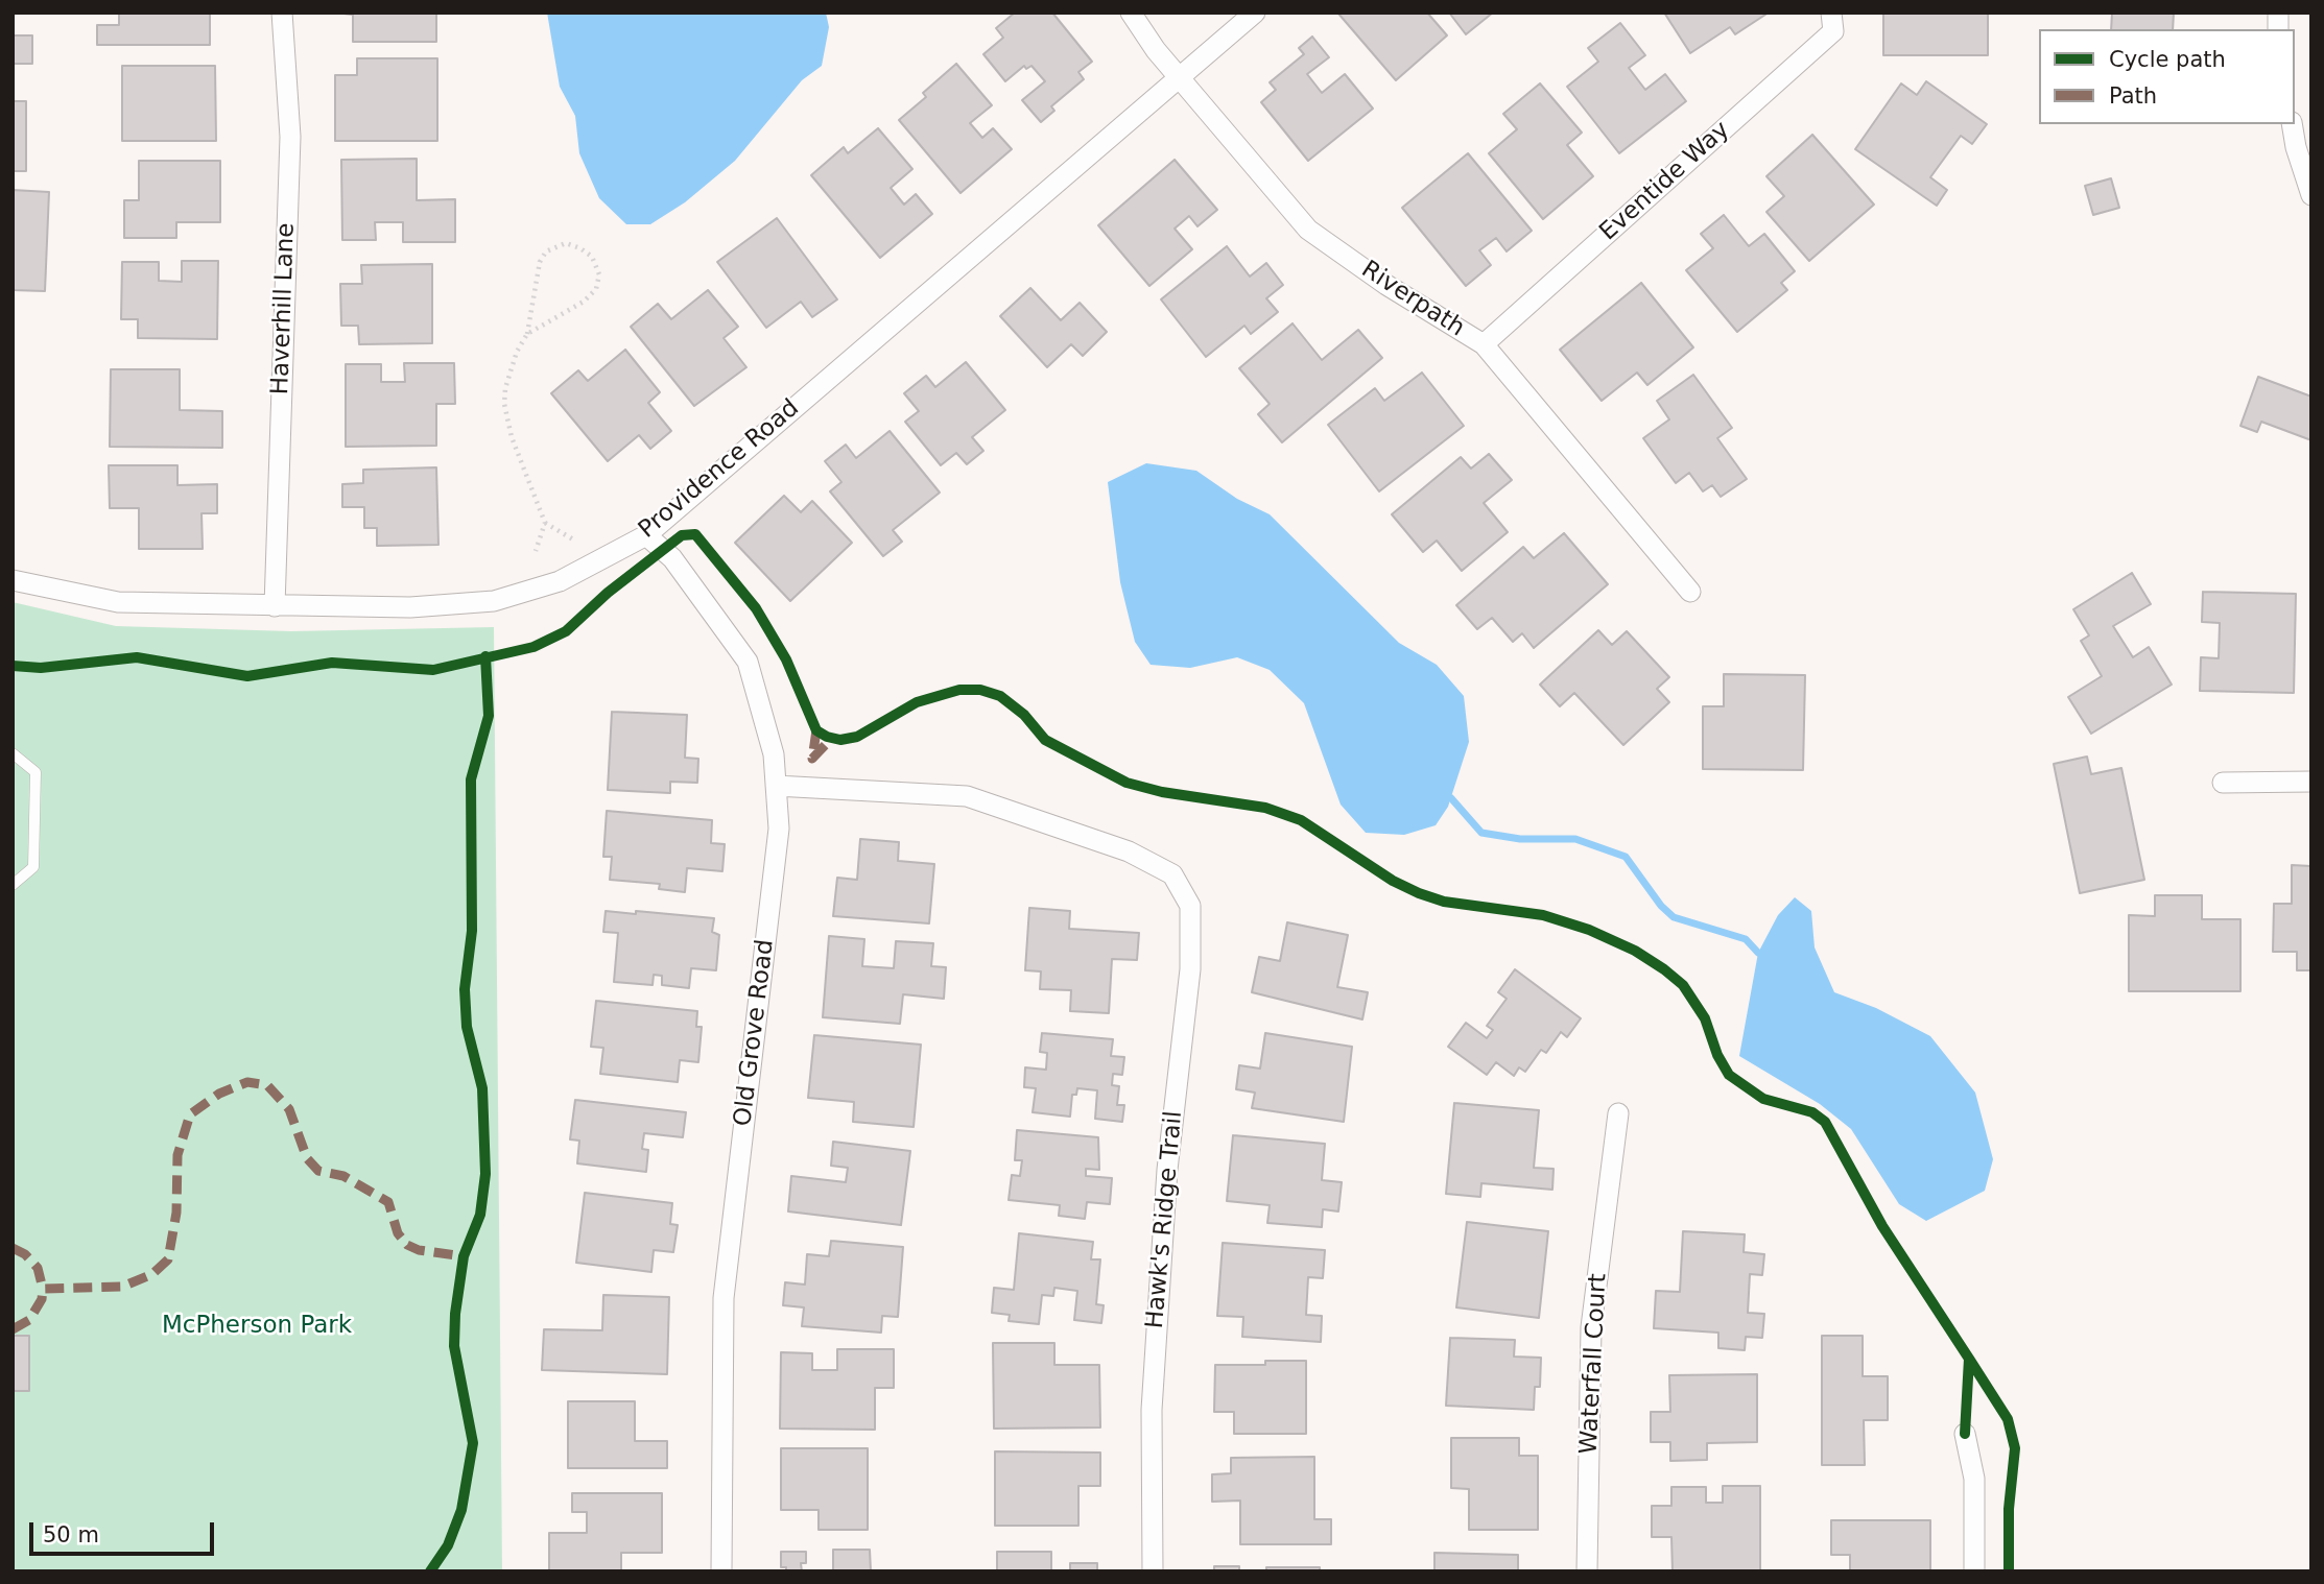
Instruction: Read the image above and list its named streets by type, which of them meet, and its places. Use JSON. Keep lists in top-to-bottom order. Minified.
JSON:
{"streets":{"street":["Eventide Way","Riverpath","Haverhill Lane","Providence Road","Old Grove Road","Hawk's Ridge Trail","Waterfall Court"]},"crossings":[["Eventide Way","Riverpath"],["Riverpath","Providence Road"],["Haverhill Lane","Providence Road"],["Providence Road","Old Grove Road"],["Old Grove Road","Hawk's Ridge Trail"]],"parks":["McPherson Park"],"legend":["Cycle path","Path"],"scale_bar":"50 m"}
